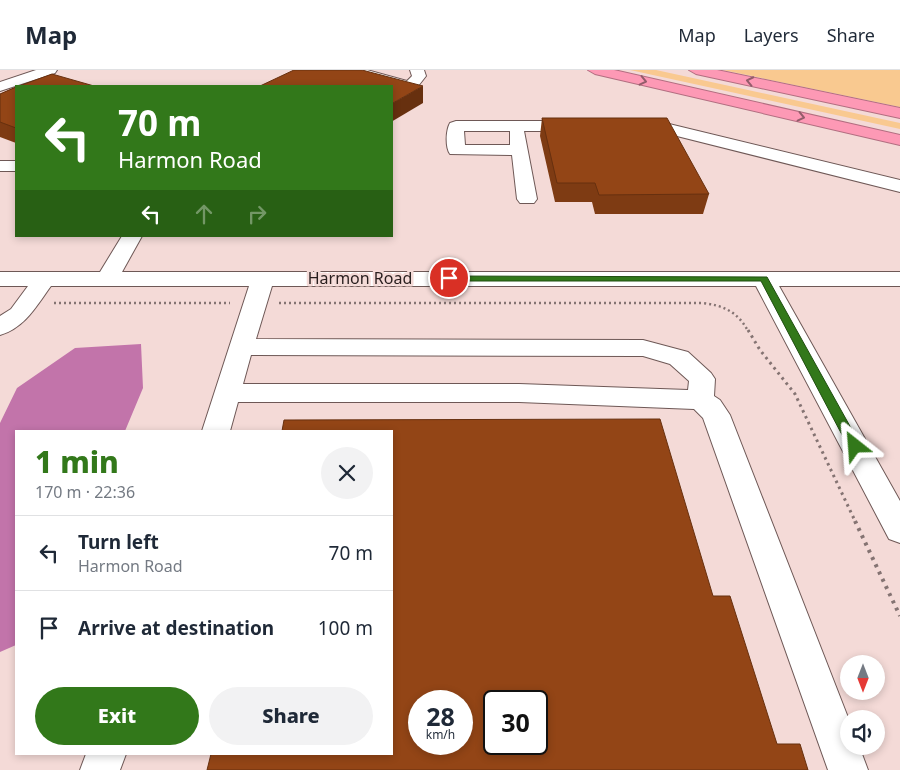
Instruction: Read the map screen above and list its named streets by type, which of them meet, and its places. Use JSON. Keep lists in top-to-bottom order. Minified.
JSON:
{"streets":{"street":["Harmon Road"]},"north":"bottom","page":{"header":"Map","nav":["Map","Layers","Share"],"turn":["70 m","Harmon Road"],"heading":["1 min","170 m · 22:36"],"list":[{"name":"Turn left","note":"Harmon Road","value":"70 m"},{"name":"Arrive at destination","value":"100 m"}],"buttons":["Exit","Share"],"speed":"28 km/h","limit":"30"}}
